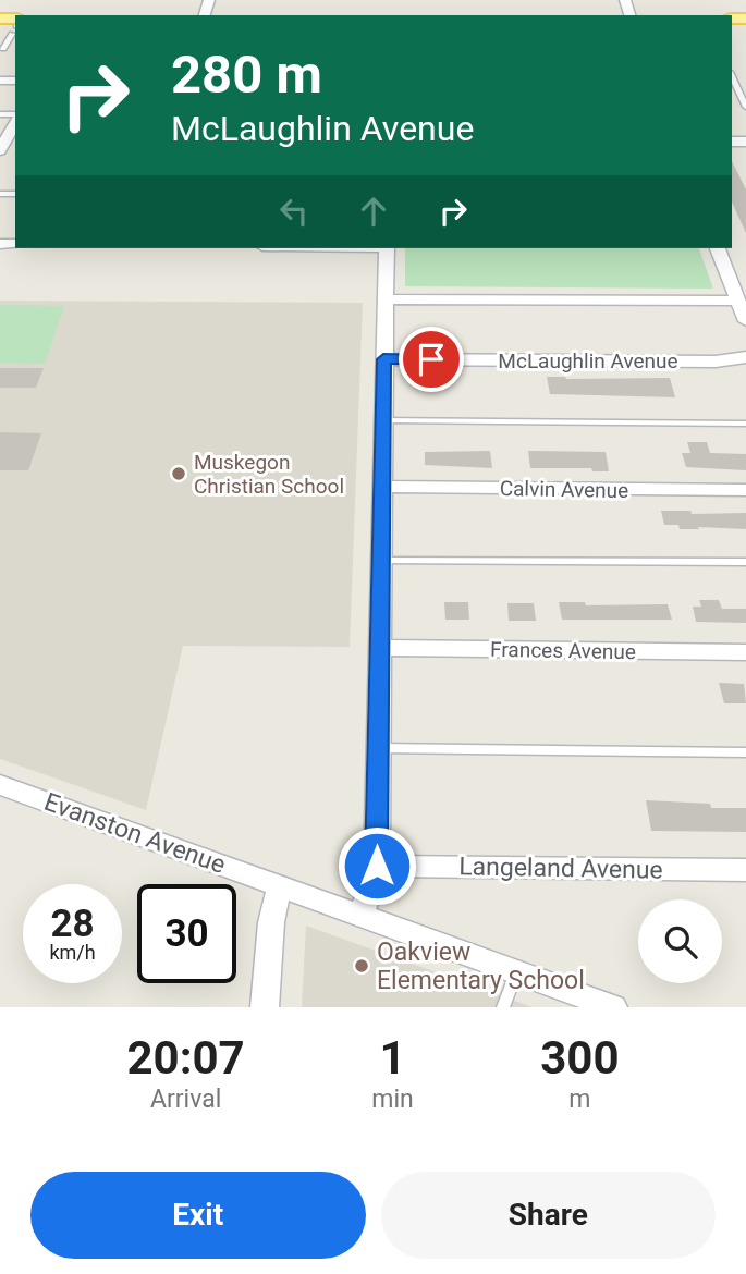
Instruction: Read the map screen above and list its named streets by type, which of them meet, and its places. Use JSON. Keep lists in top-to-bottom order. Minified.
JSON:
{"streets":{"street":["McLaughlin Avenue","Calvin Avenue","Frances Avenue","Evanston Avenue","Langeland Avenue"]},"places":["Muskegon Christian School","Oakview Elementary School"],"page":{"turn":["280 m","McLaughlin Avenue"],"speed":"28 km/h","limit":"30","eta":["20:07","Arrival","1","min","300","m"],"buttons":["Exit","Share"]}}
